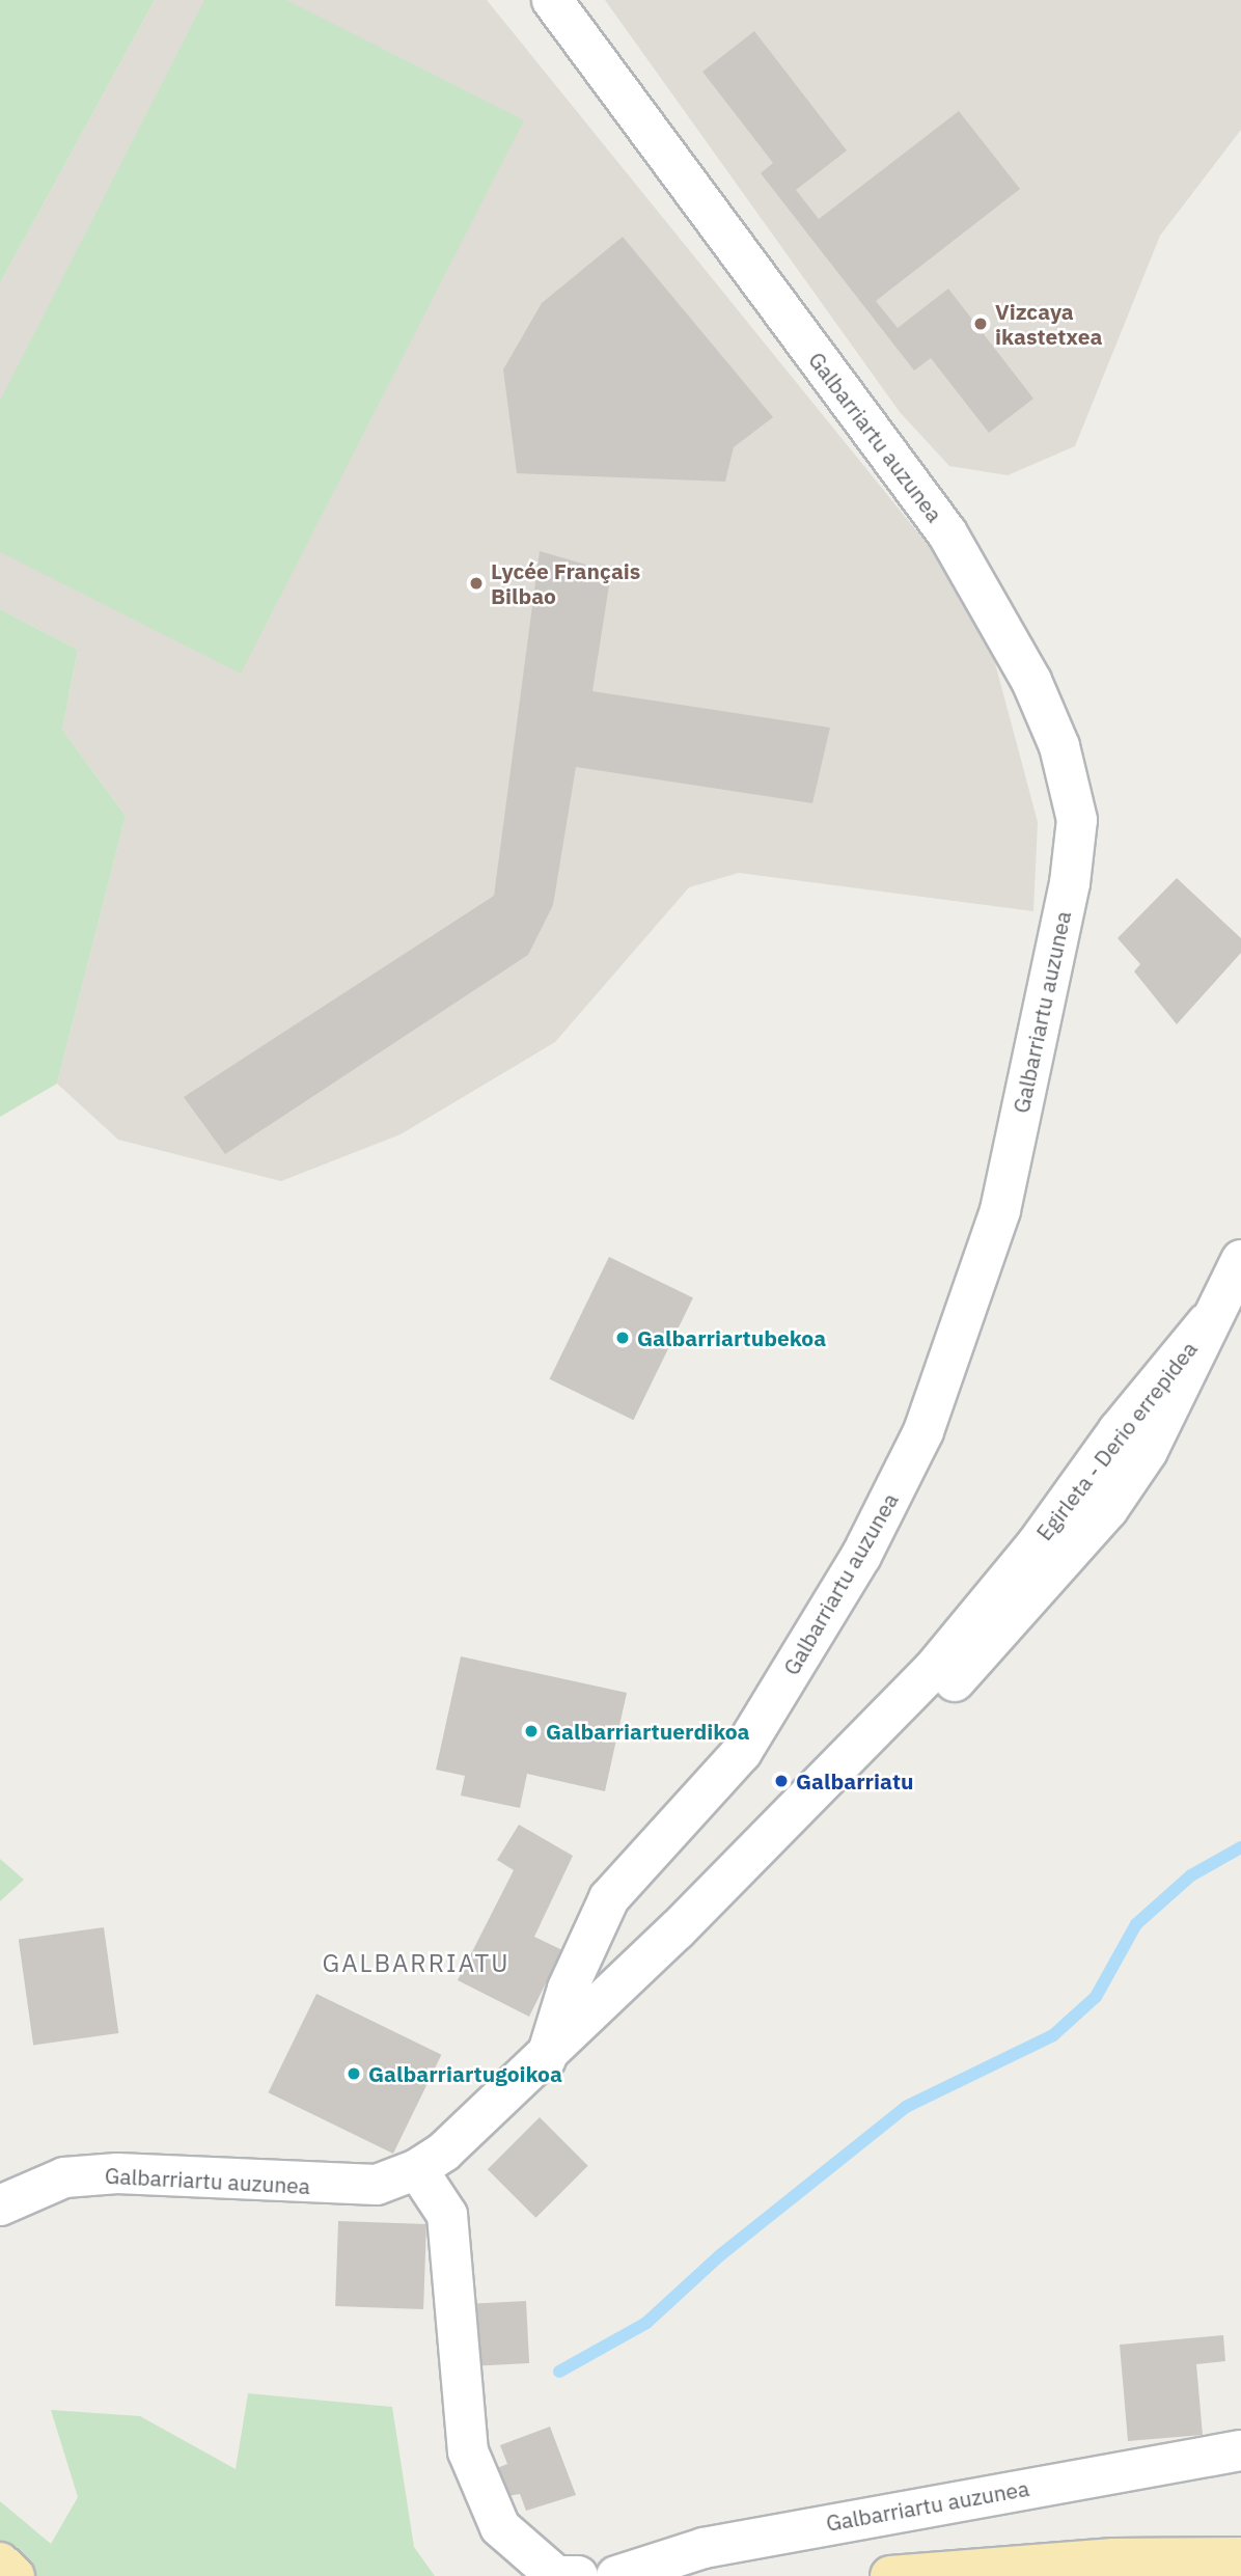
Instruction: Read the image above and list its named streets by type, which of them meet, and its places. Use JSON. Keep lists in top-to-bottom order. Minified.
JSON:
{"streets":{"street":["Galbarriartu auzunea","Egirleta - Derio errepidea"]},"crossings":[["Galbarriartu auzunea","Egirleta - Derio errepidea"]],"districts":["GALBARRIATU"],"places":["Vizcaya ikastetxea","Lycée Français Bilbao","Galbarriartubekoa","Galbarriartuerdikoa","Galbarriatu","Galbarriartugoikoa"]}
